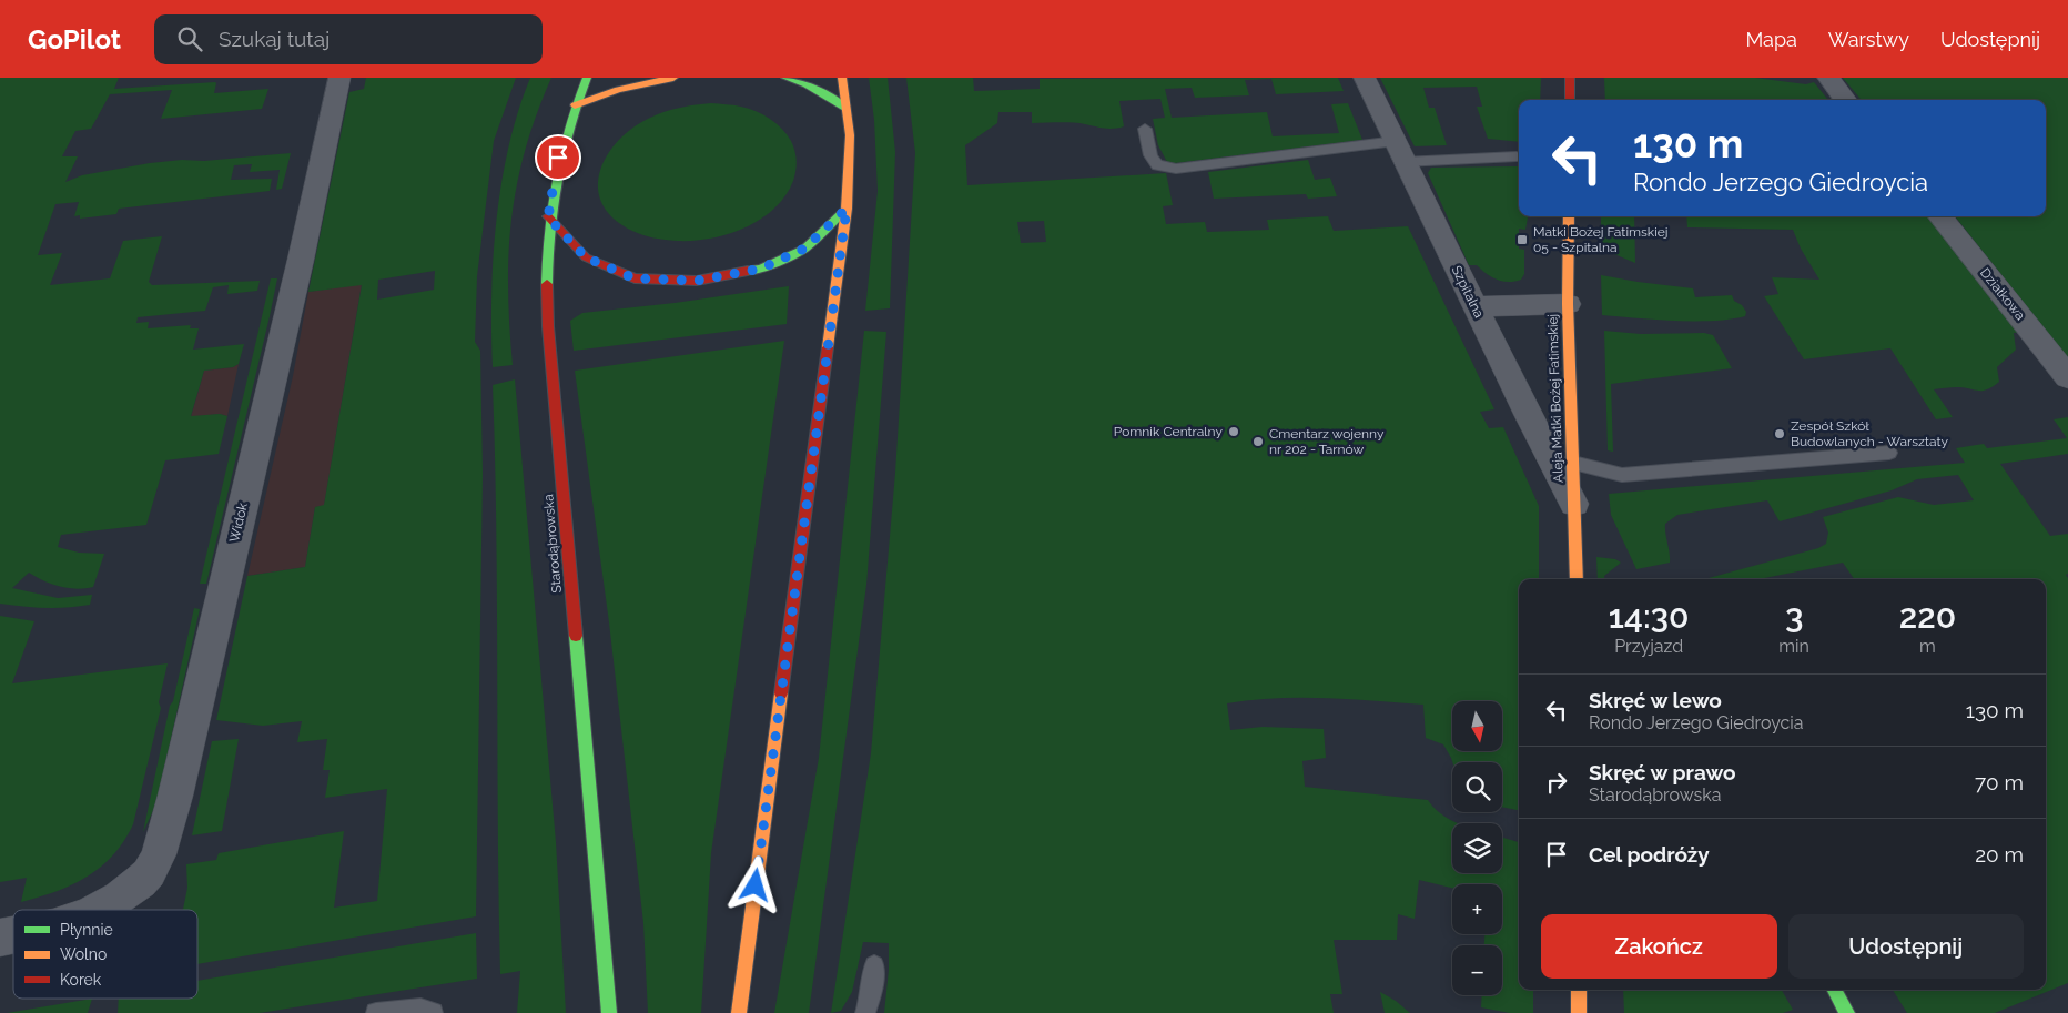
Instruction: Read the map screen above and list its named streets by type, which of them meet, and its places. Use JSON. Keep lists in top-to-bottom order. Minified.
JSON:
{"streets":{"street":["Szpitalna","Działkowa","Aleja Matki Bożej Fatimskiej","Widok","Starodąbrowska"]},"crossings":[["Szpitalna","Aleja Matki Bożej Fatimskiej"]],"places":{"transit":["Matki Bożej Fatimskiej 05 - Szpitalna"],"other":["Pomnik Centralny","Zespół Szkół Budowlanych - Warsztaty","Cmentarz wojenny nr 202 - Tarnów"]},"legend":["Płynnie","Wolno","Korek"],"north":"bottom","page":{"header":"GoPilot","search":"Szukaj tutaj","nav":["Mapa","Warstwy","Udostępnij"],"turn":["130 m","Rondo Jerzego Giedroycia"],"eta":["14:30","Przyjazd","3","min","220","m"],"list":[{"name":"Skręć w lewo","note":"Rondo Jerzego Giedroycia","value":"130 m"},{"name":"Skręć w prawo","note":"Starodąbrowska","value":"70 m"},{"name":"Cel podróży","value":"20 m"}],"map_buttons":["+","−"],"buttons":["Zakończ","Udostępnij"]}}
